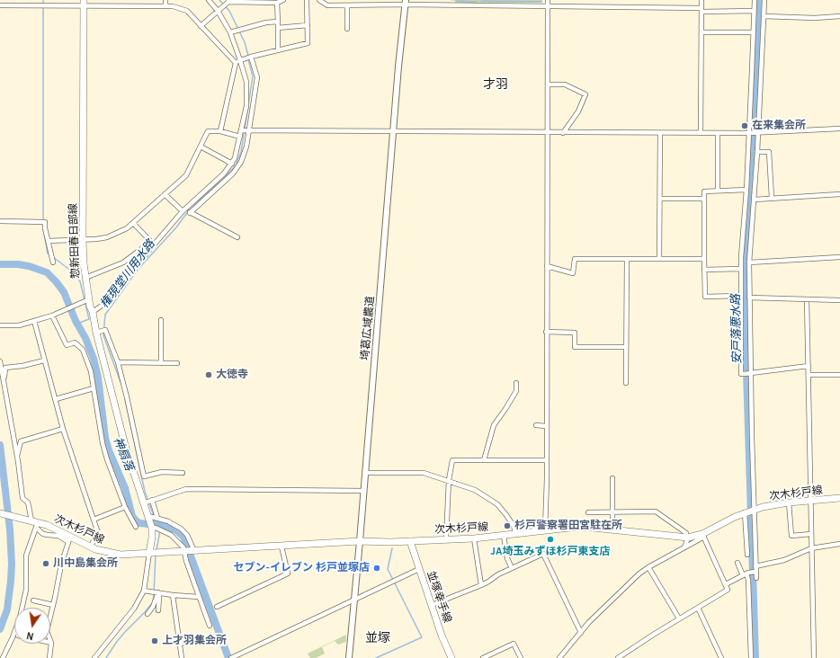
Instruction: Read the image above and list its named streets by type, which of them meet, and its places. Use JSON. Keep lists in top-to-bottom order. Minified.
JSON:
{"streets":{"main road":["惣新田春日部線","次木杉戸線","並塚幸手線"],"street":["埼葛広域農道"]},"crossings":[["埼葛広域農道","次木杉戸線"],["次木杉戸線","並塚幸手線"]],"districts":["才羽","並塚"],"water":["権現堂川用水路","安戸落悪水路","神扇落"],"places":["在来集会所","大徳寺","杉戸警察署田宮駐在所","JA埼玉みずほ杉戸東支店","川中島集会所","セブン-イレブン 杉戸並塚店","上才羽集会所"],"north":"bottom"}
